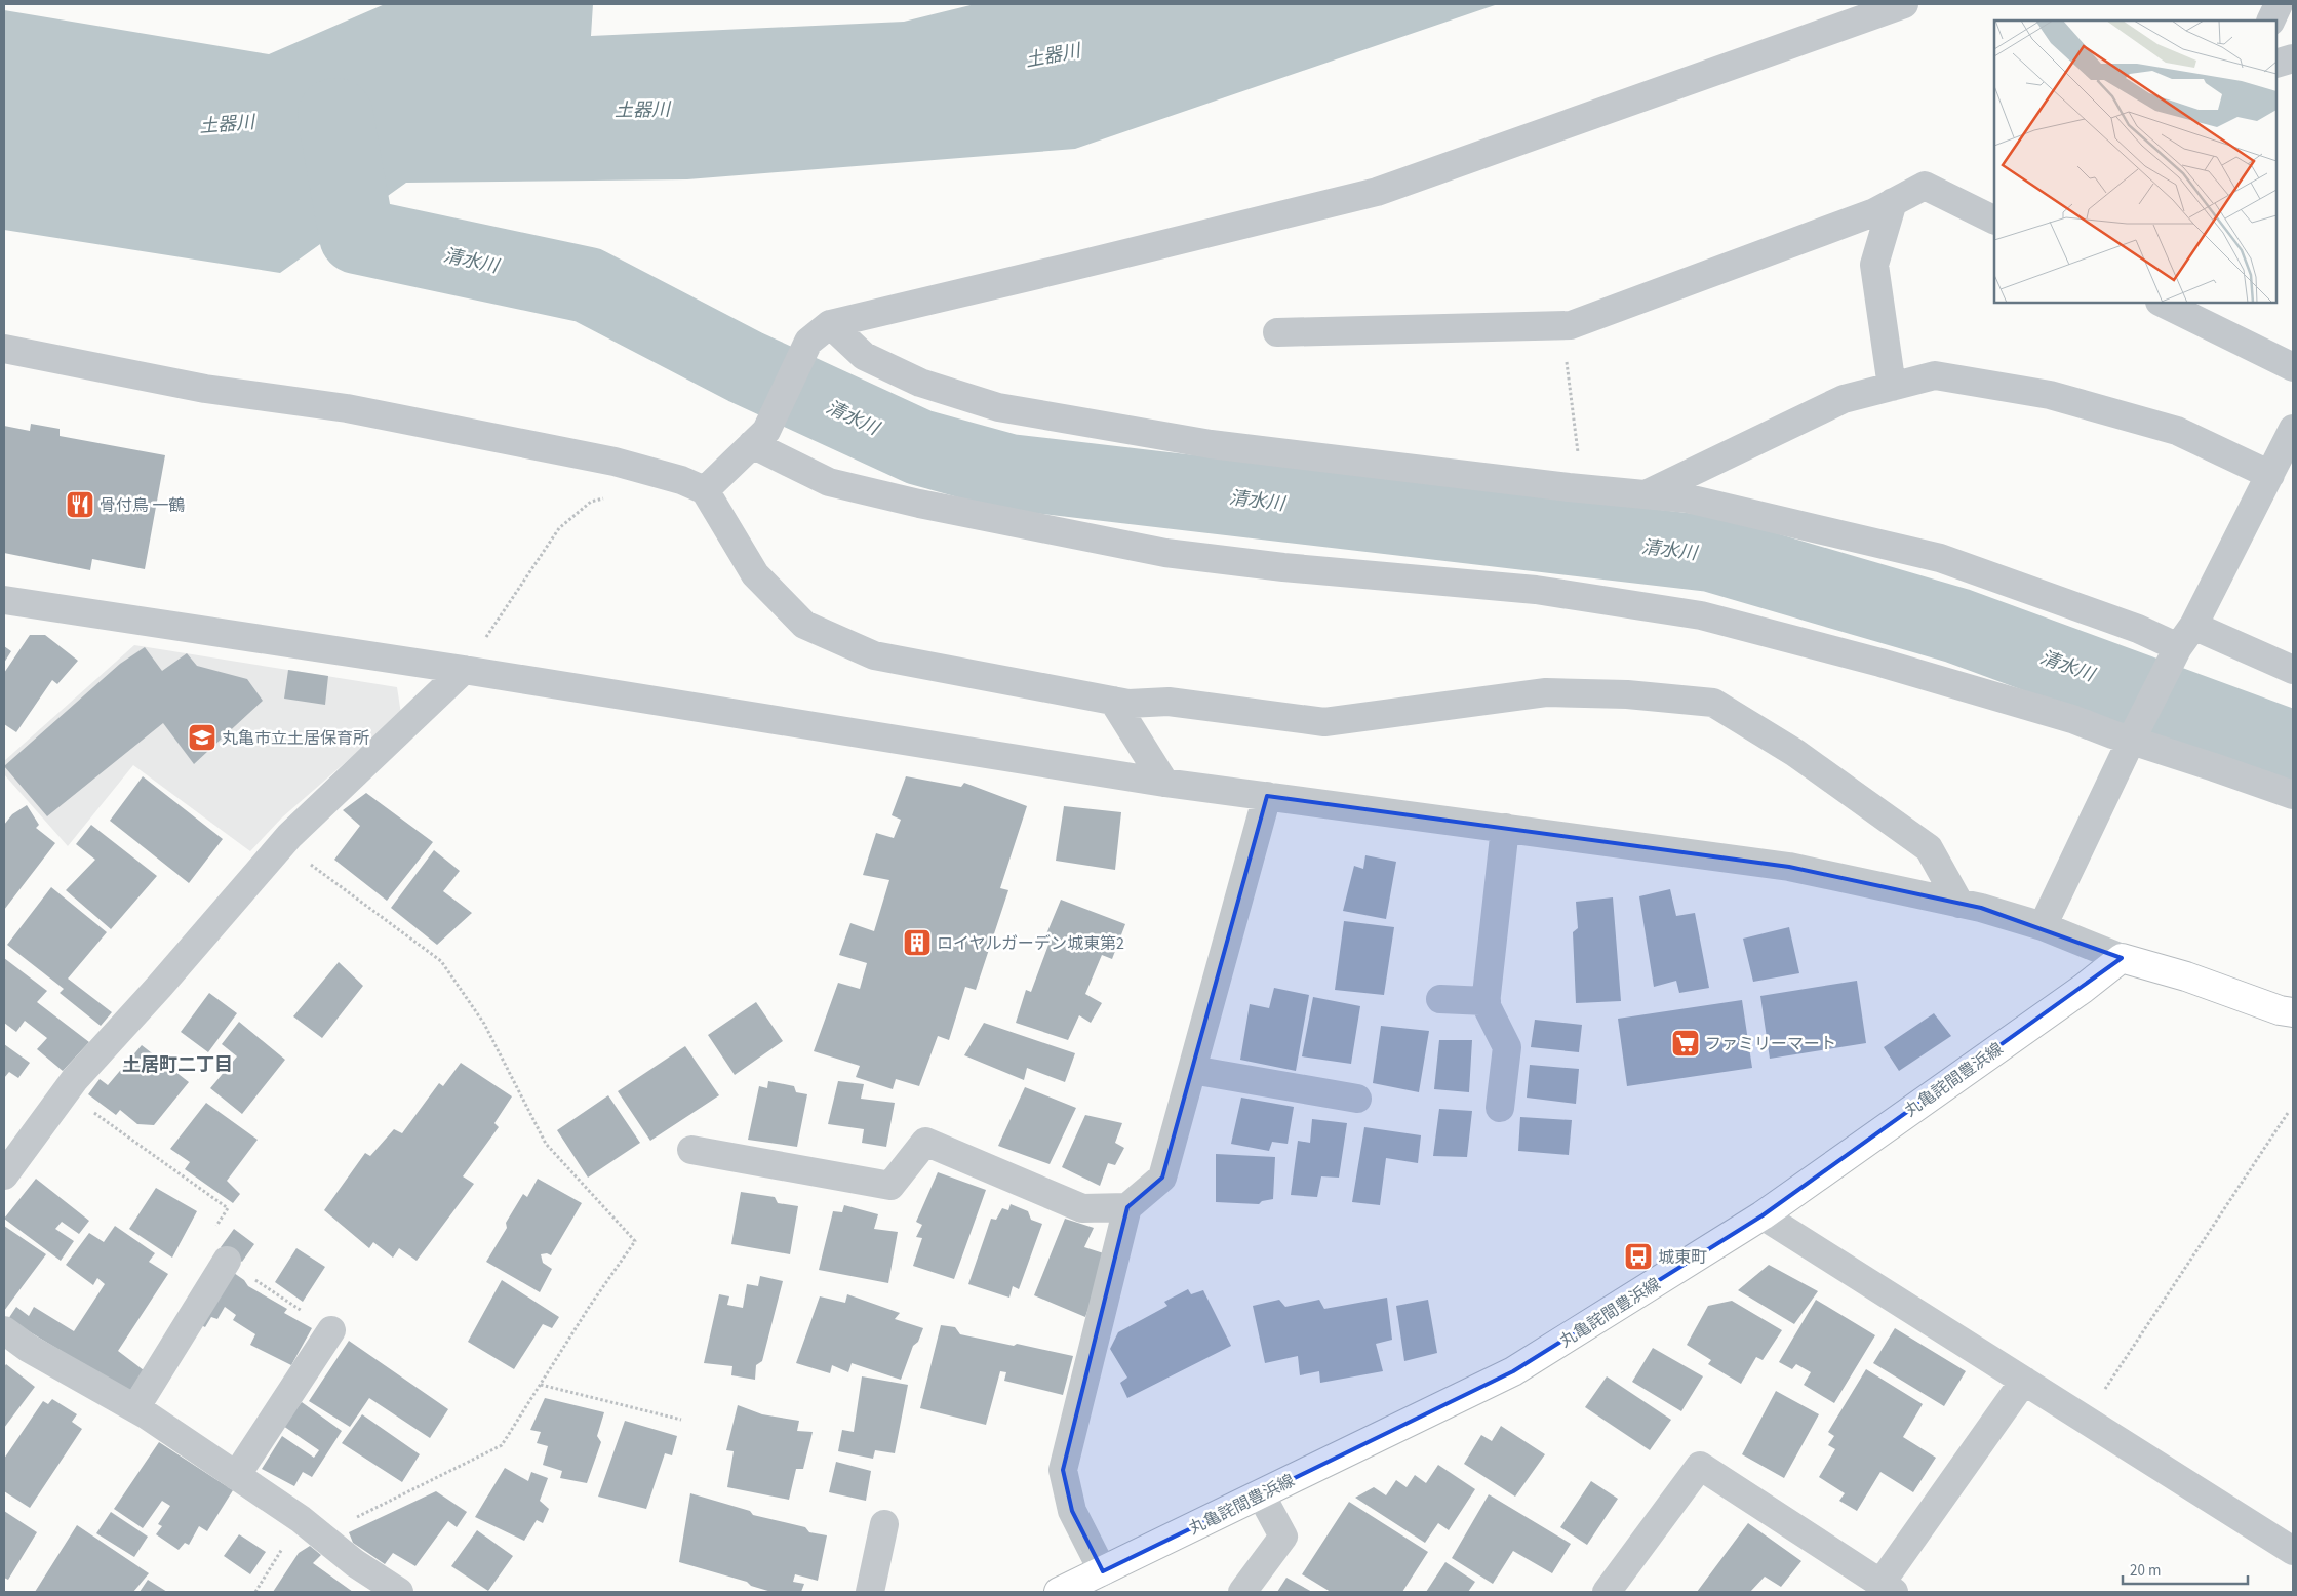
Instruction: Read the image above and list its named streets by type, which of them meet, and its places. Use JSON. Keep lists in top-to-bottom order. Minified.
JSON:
{"streets":{"main road":["丸亀詫間豊浜線"]},"districts":["土居町二丁目"],"water":["土器川","清水川"],"places":{"restaurant":["骨付鳥 一鶴"],"school or university":["丸亀市立土居保育所"],"building":["ロイヤルガーデン城東第2"],"supermarket":["ファミリーマート"],"bus stop":["城東町"]},"scale_bar":"20 m"}
